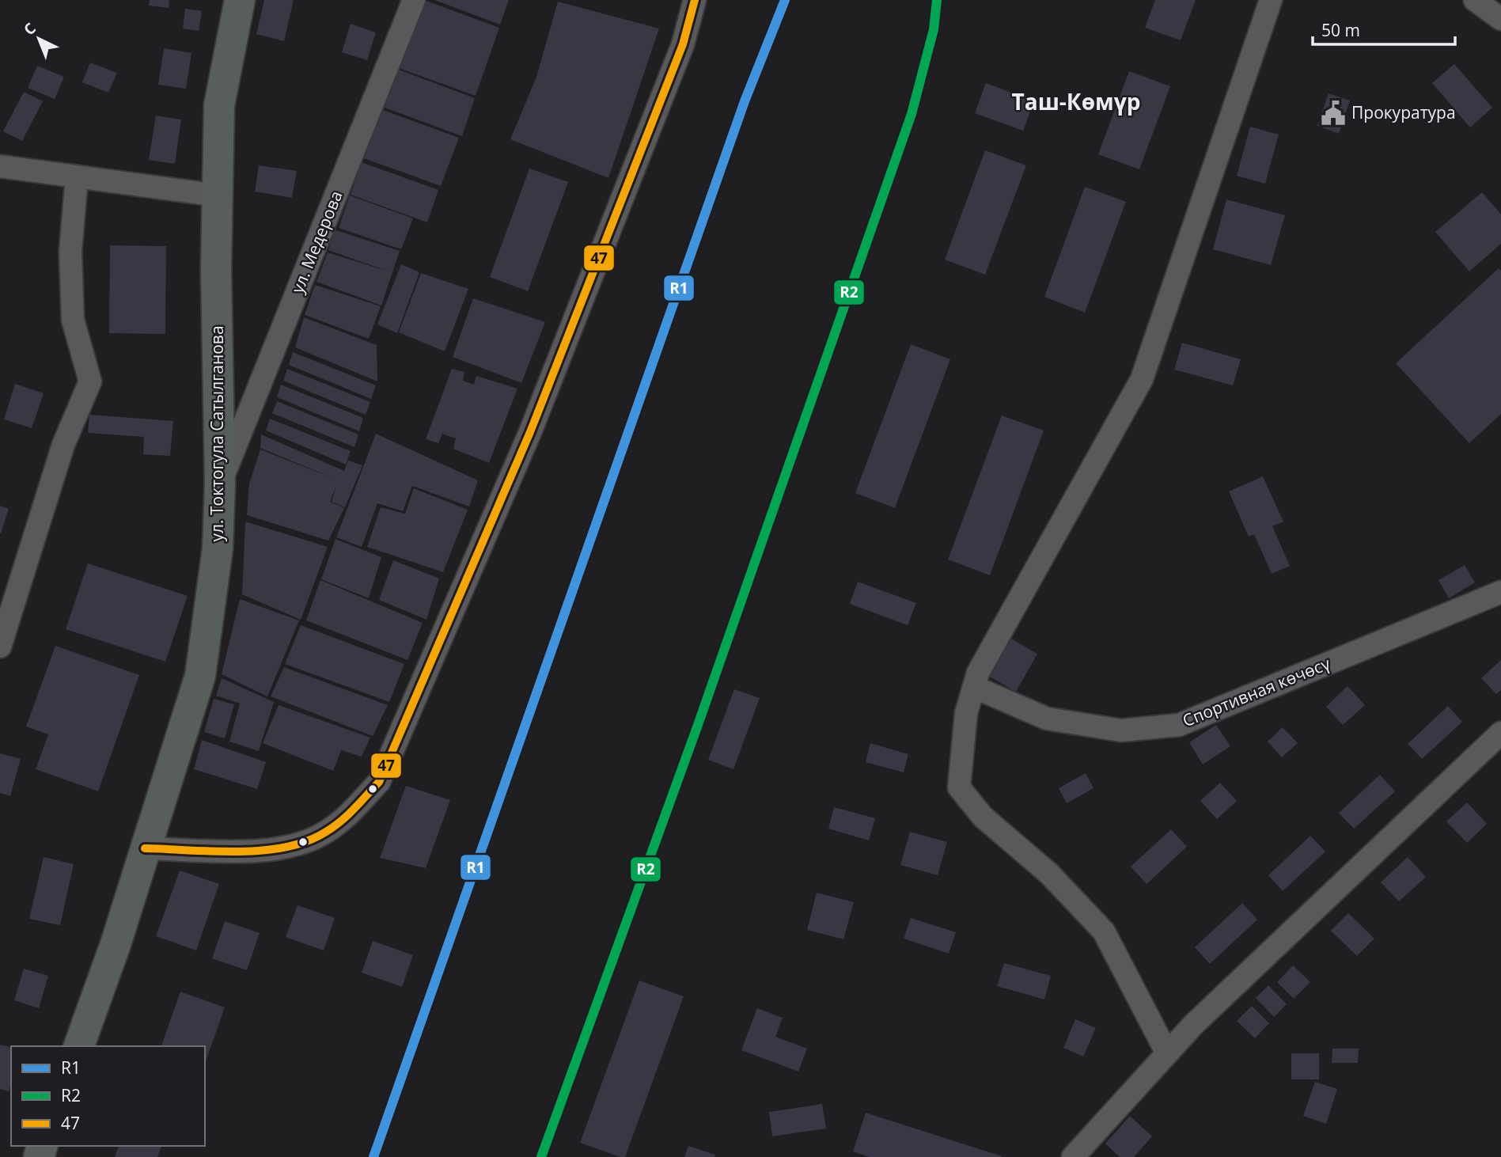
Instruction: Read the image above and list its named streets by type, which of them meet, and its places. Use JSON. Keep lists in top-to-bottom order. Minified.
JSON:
{"streets":{"main road":["ул. Токтогула Сатылганова"],"street":["ул. Медерова","Спортивная көчөсү"]},"crossings":[["ул. Медерова","ул. Токтогула Сатылганова"]],"districts":["Таш-Көмүр"],"places":{"public building":["Прокуратура"]},"lines":["transit line R1","transit line R2","transit line 47"],"legend":["R1","R2","47"],"scale_bar":"50 m","north":"top left"}
